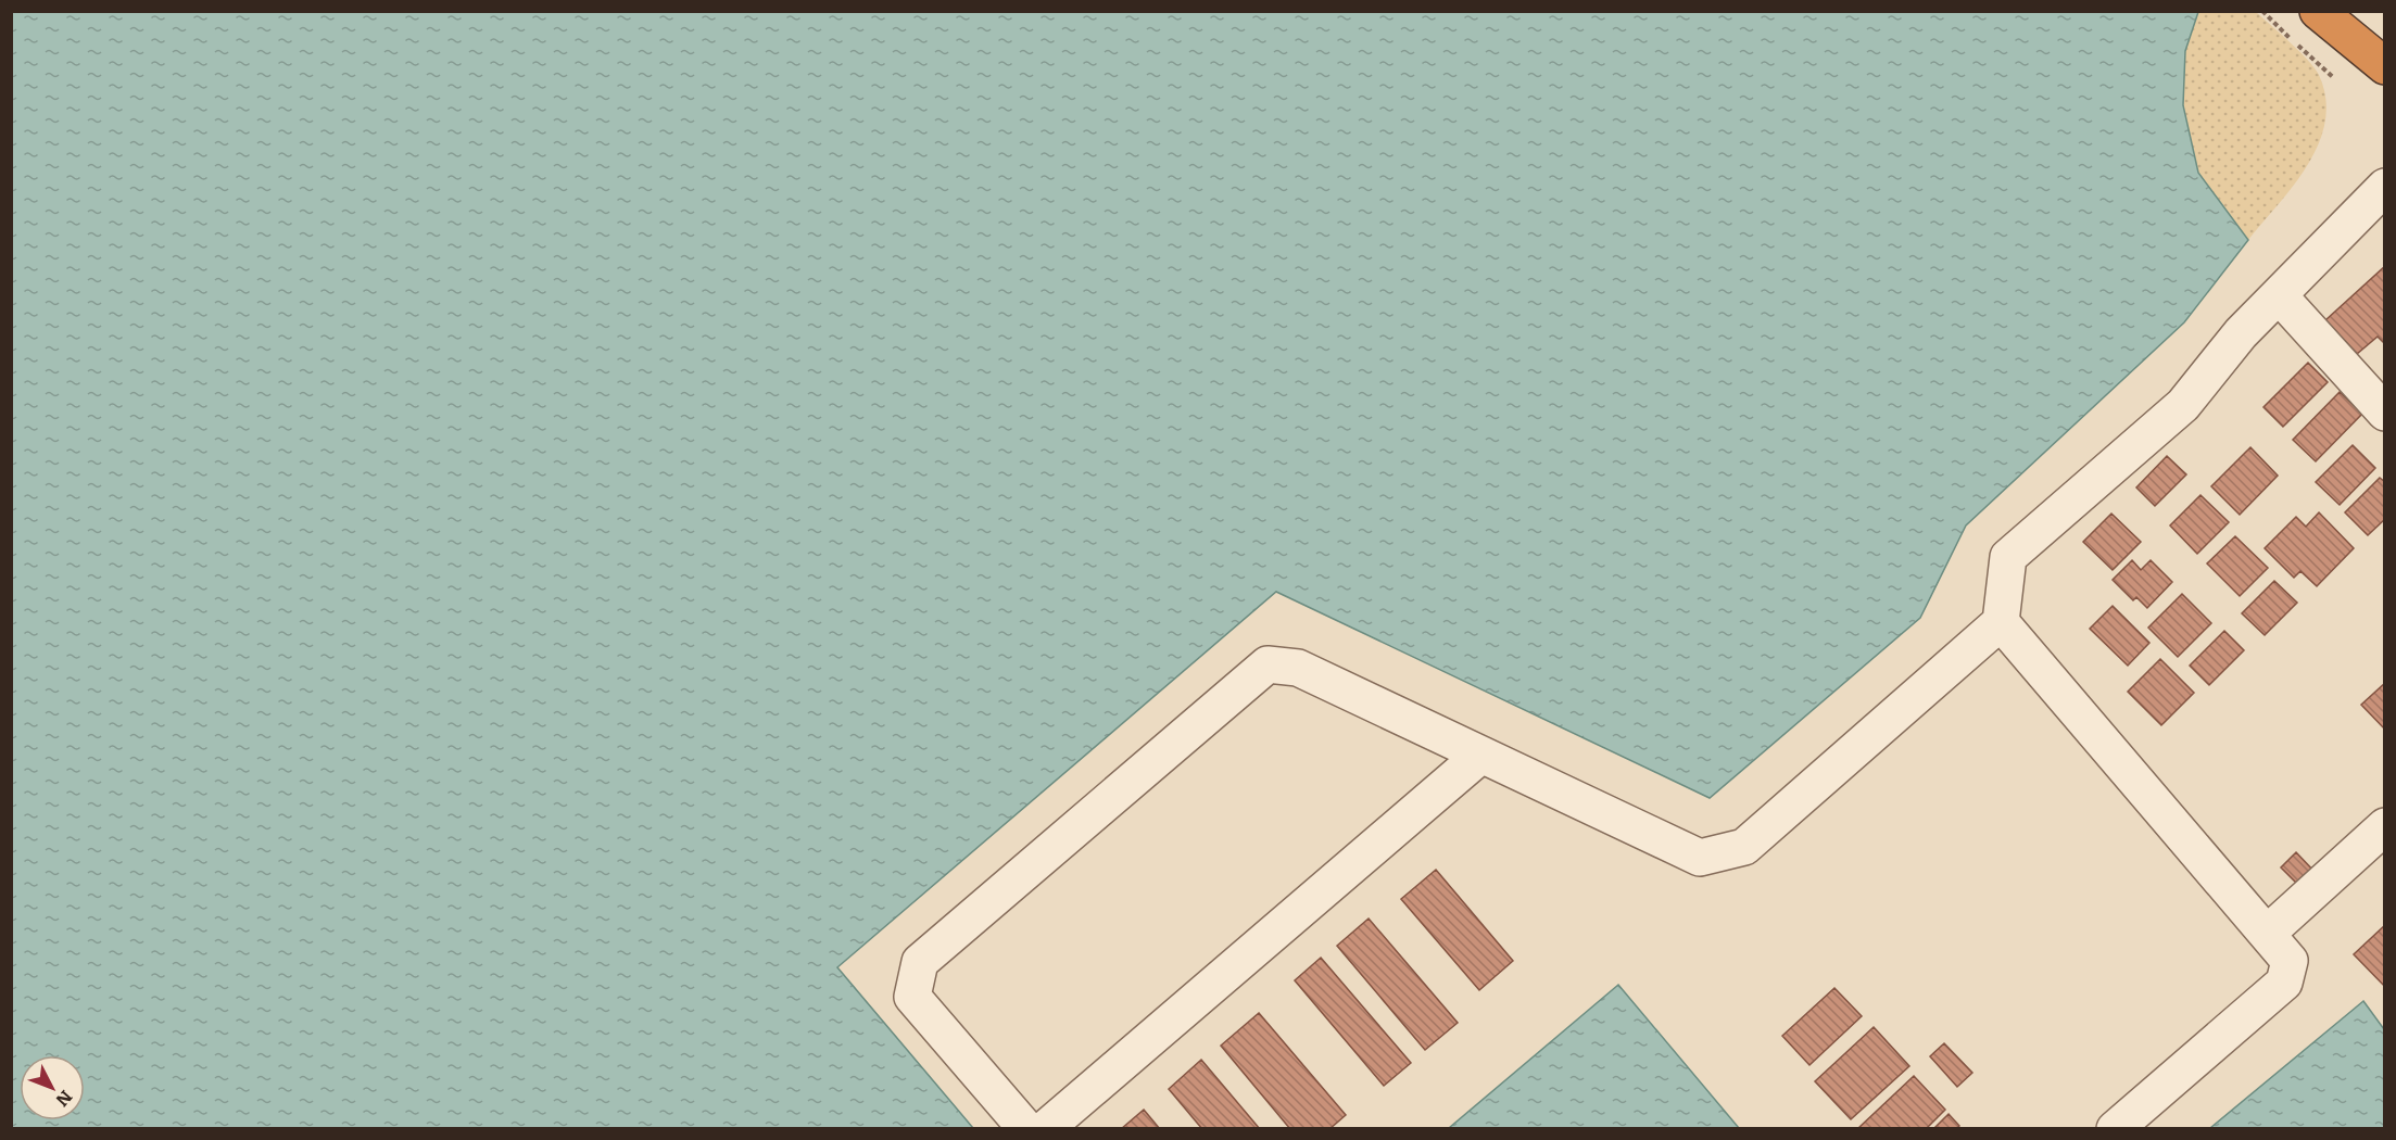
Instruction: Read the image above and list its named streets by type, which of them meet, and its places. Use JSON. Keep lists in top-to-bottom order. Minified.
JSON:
{"north":"bottom right"}
